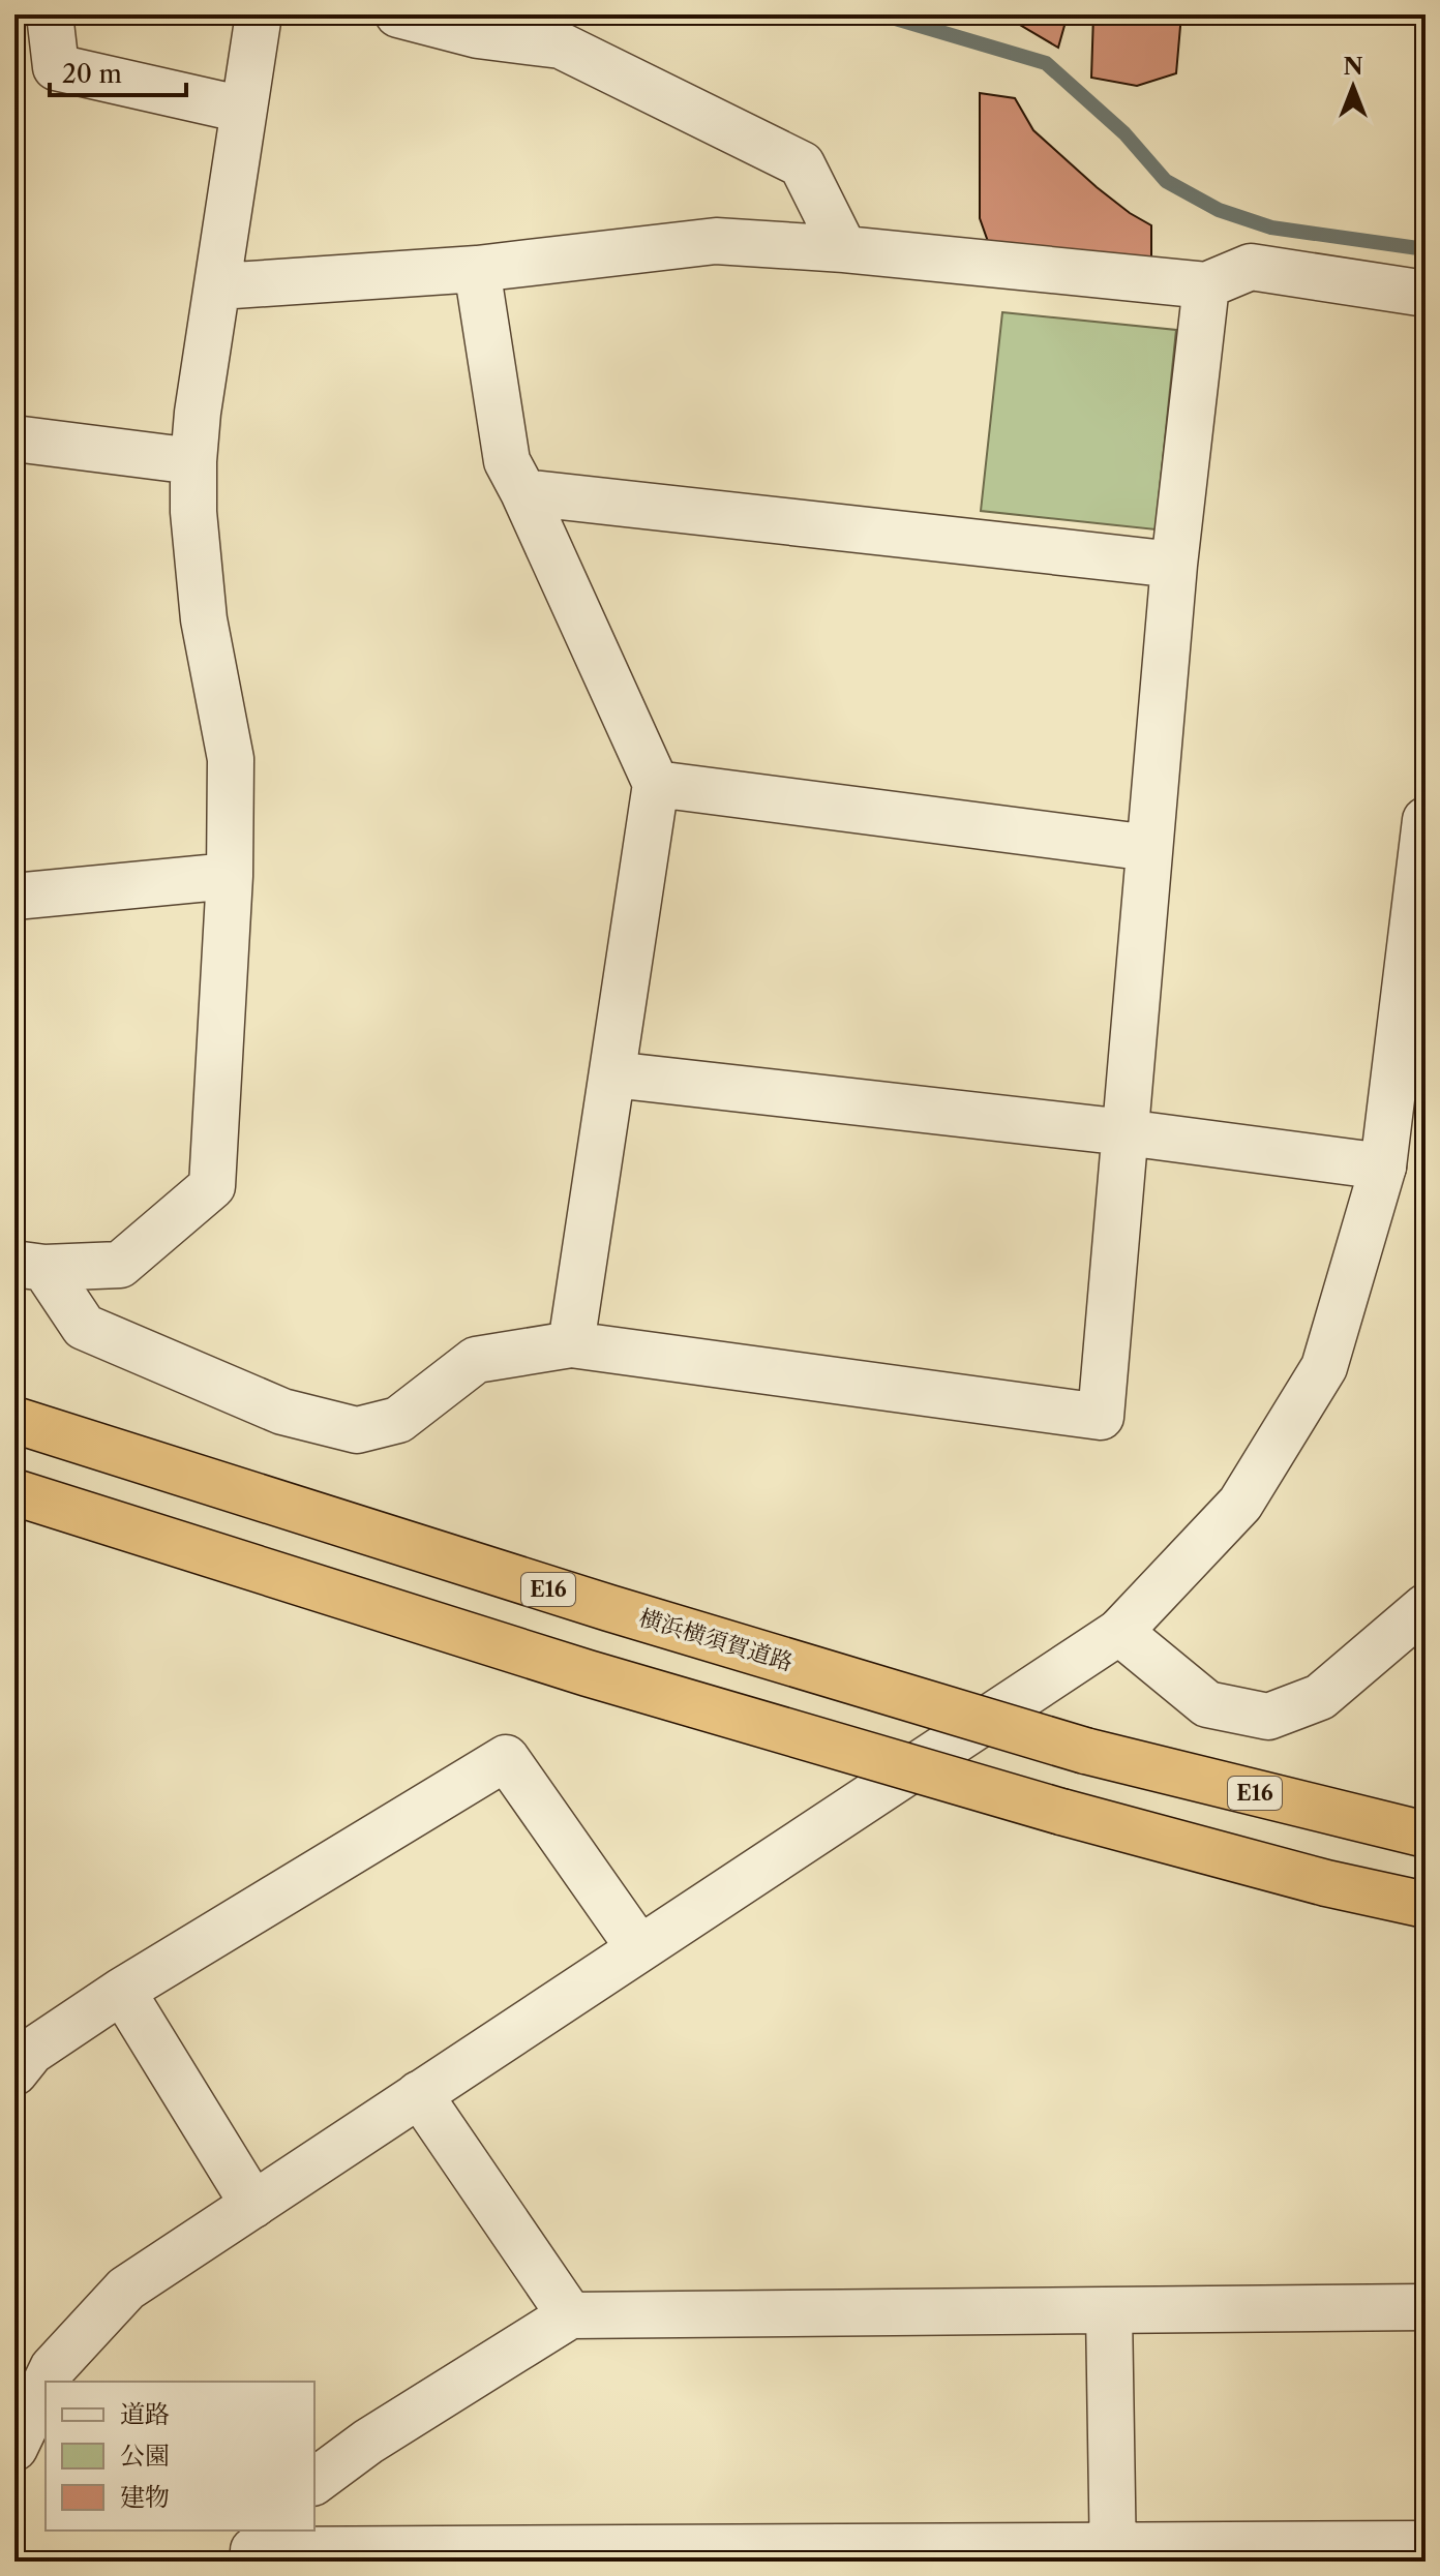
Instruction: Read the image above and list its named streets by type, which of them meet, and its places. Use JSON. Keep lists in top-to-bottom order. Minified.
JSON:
{"streets":{"highway":["E16","横浜横須賀道路"]},"legend":["道路","公園","建物"],"scale_bar":"20 m","north":"top"}
